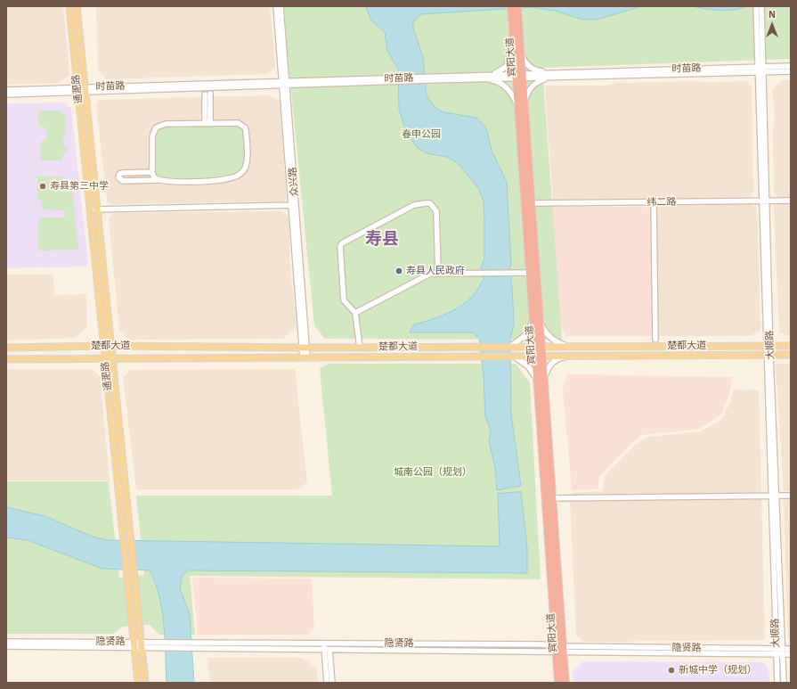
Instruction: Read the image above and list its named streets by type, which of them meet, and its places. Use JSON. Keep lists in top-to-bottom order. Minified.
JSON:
{"streets":{"highway":["宾阳大道"],"main road":["通淝路","楚都大道"],"street":["时苗路","众兴路","纬二路","大顺路","隐贤路"]},"crossings":[["宾阳大道","时苗路"],["宾阳大道","纬二路"],["宾阳大道","楚都大道"],["宾阳大道","隐贤路"],["时苗路","通淝路"],["时苗路","众兴路"],["时苗路","大顺路"],["通淝路","楚都大道"],["通淝路","隐贤路"],["众兴路","楚都大道"],["纬二路","大顺路"],["大顺路","楚都大道"],["大顺路","隐贤路"]],"districts":["寿县"],"parks":["春申公园","城南公园（规划）"],"places":["寿县第三中学","寿县人民政府","新城中学（规划）"],"north":"top"}
